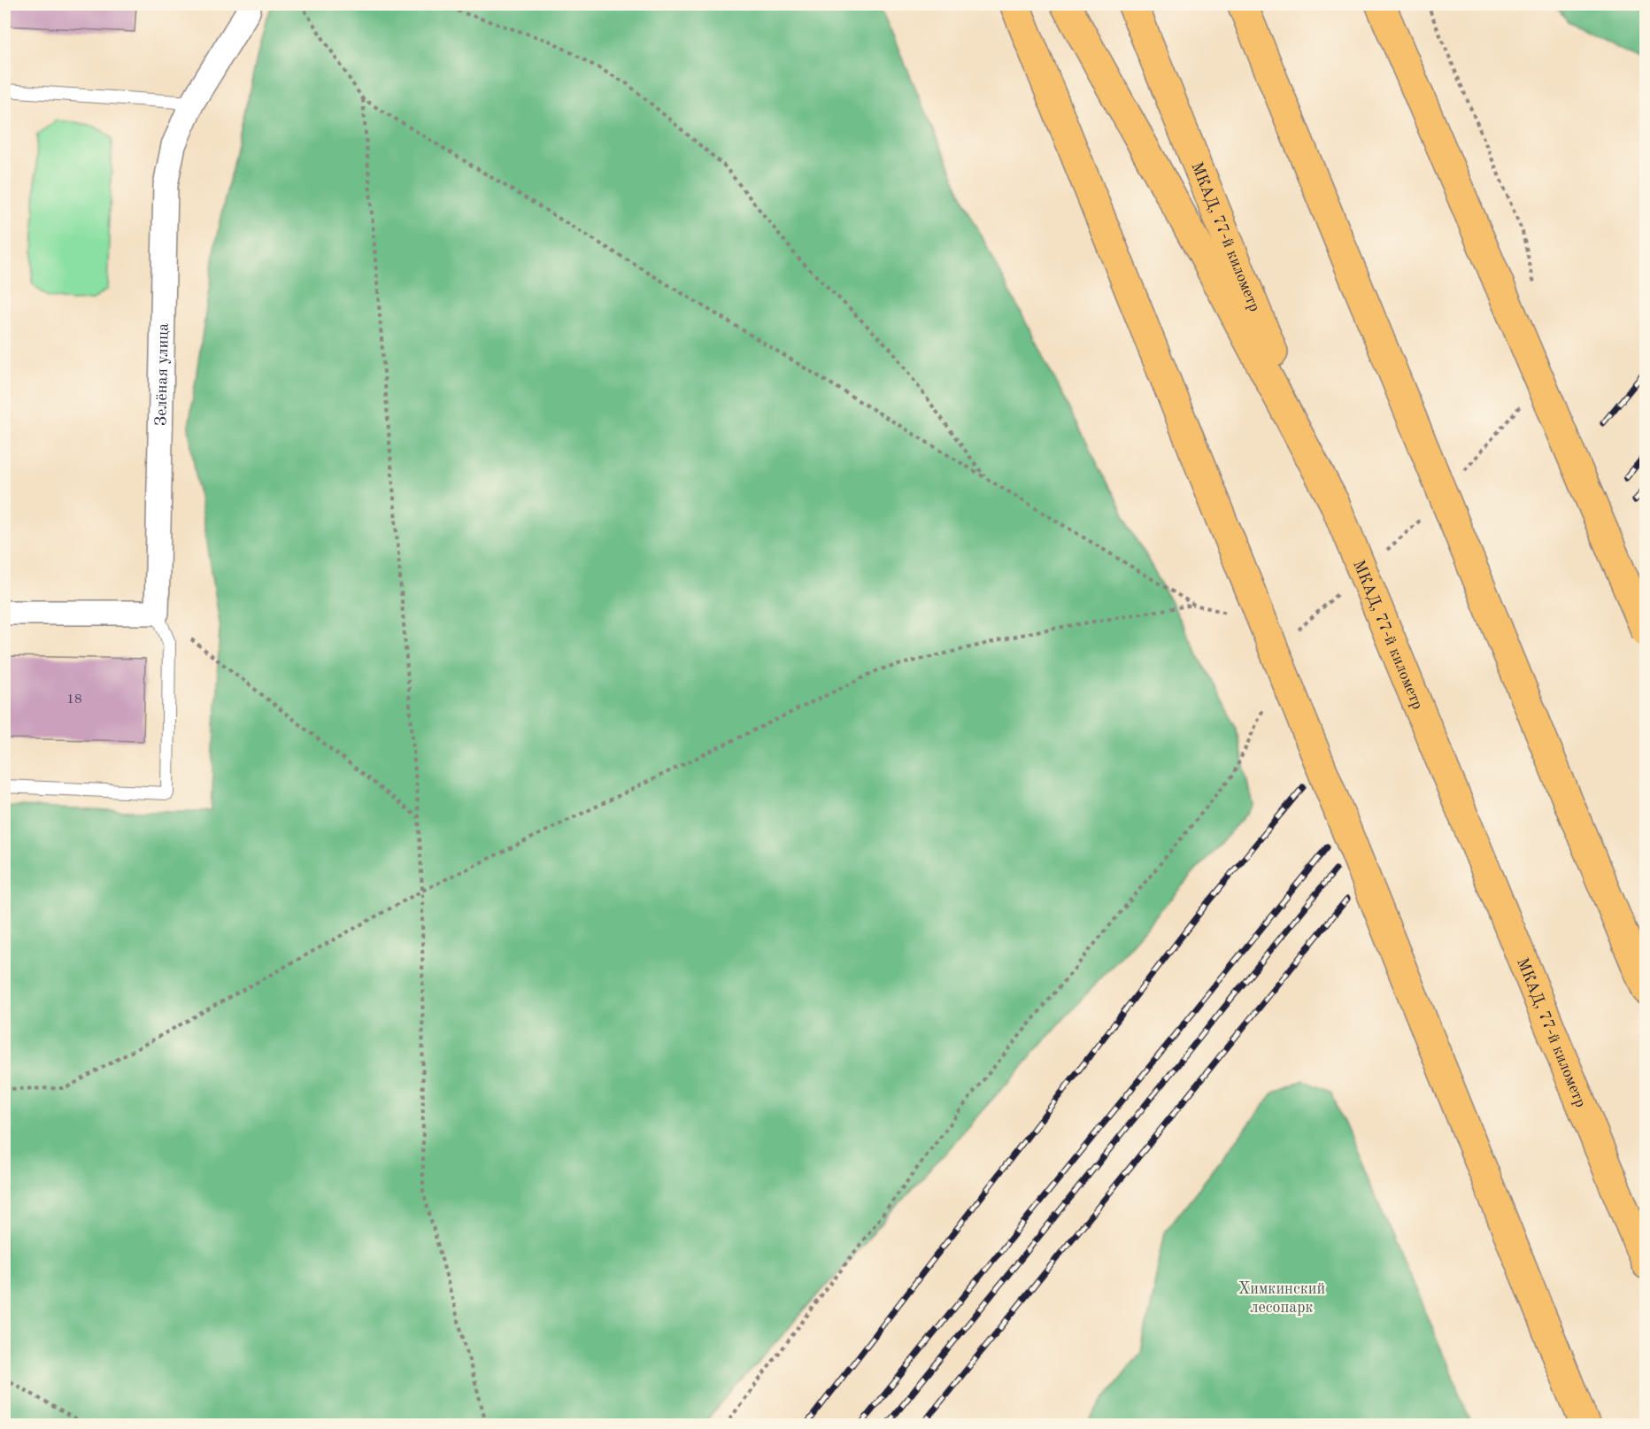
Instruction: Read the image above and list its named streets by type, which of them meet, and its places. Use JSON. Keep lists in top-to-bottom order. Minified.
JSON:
{"streets":{"main road":["МКАД, 77-й километр"],"street":["Зелёная улица"]},"parks":["Химкинский лесопарк"],"house_numbers":["18"]}
